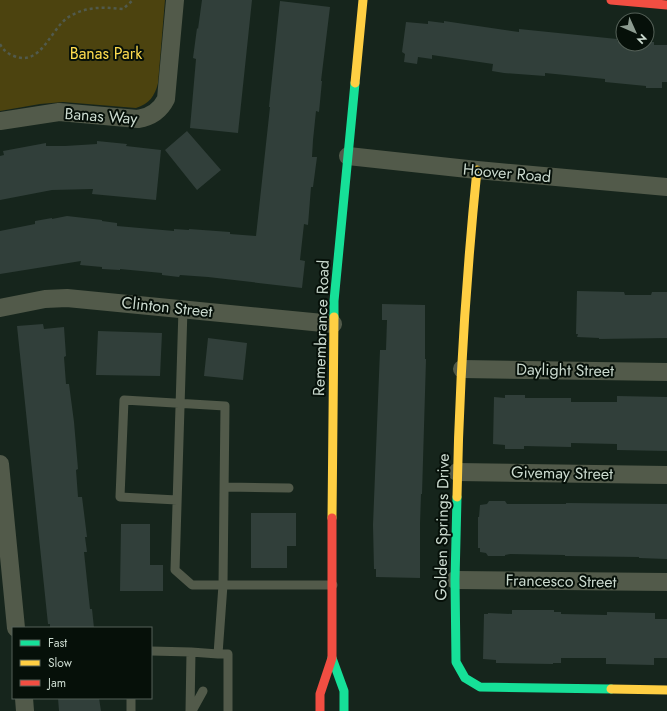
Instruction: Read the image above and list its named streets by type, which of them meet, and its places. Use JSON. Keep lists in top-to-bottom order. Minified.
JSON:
{"streets":{"street":["Banas Way","Hoover Road","Clinton Street","Remembrance Road","Daylight Street","Givemay Street","Golden Springs Drive","Francesco Street"]},"crossings":[["Hoover Road","Remembrance Road"],["Hoover Road","Golden Springs Drive"],["Clinton Street","Remembrance Road"],["Daylight Street","Golden Springs Drive"],["Givemay Street","Golden Springs Drive"],["Golden Springs Drive","Francesco Street"]],"parks":["Banas Park"],"legend":["Fast","Slow","Jam"],"north":"bottom right"}
